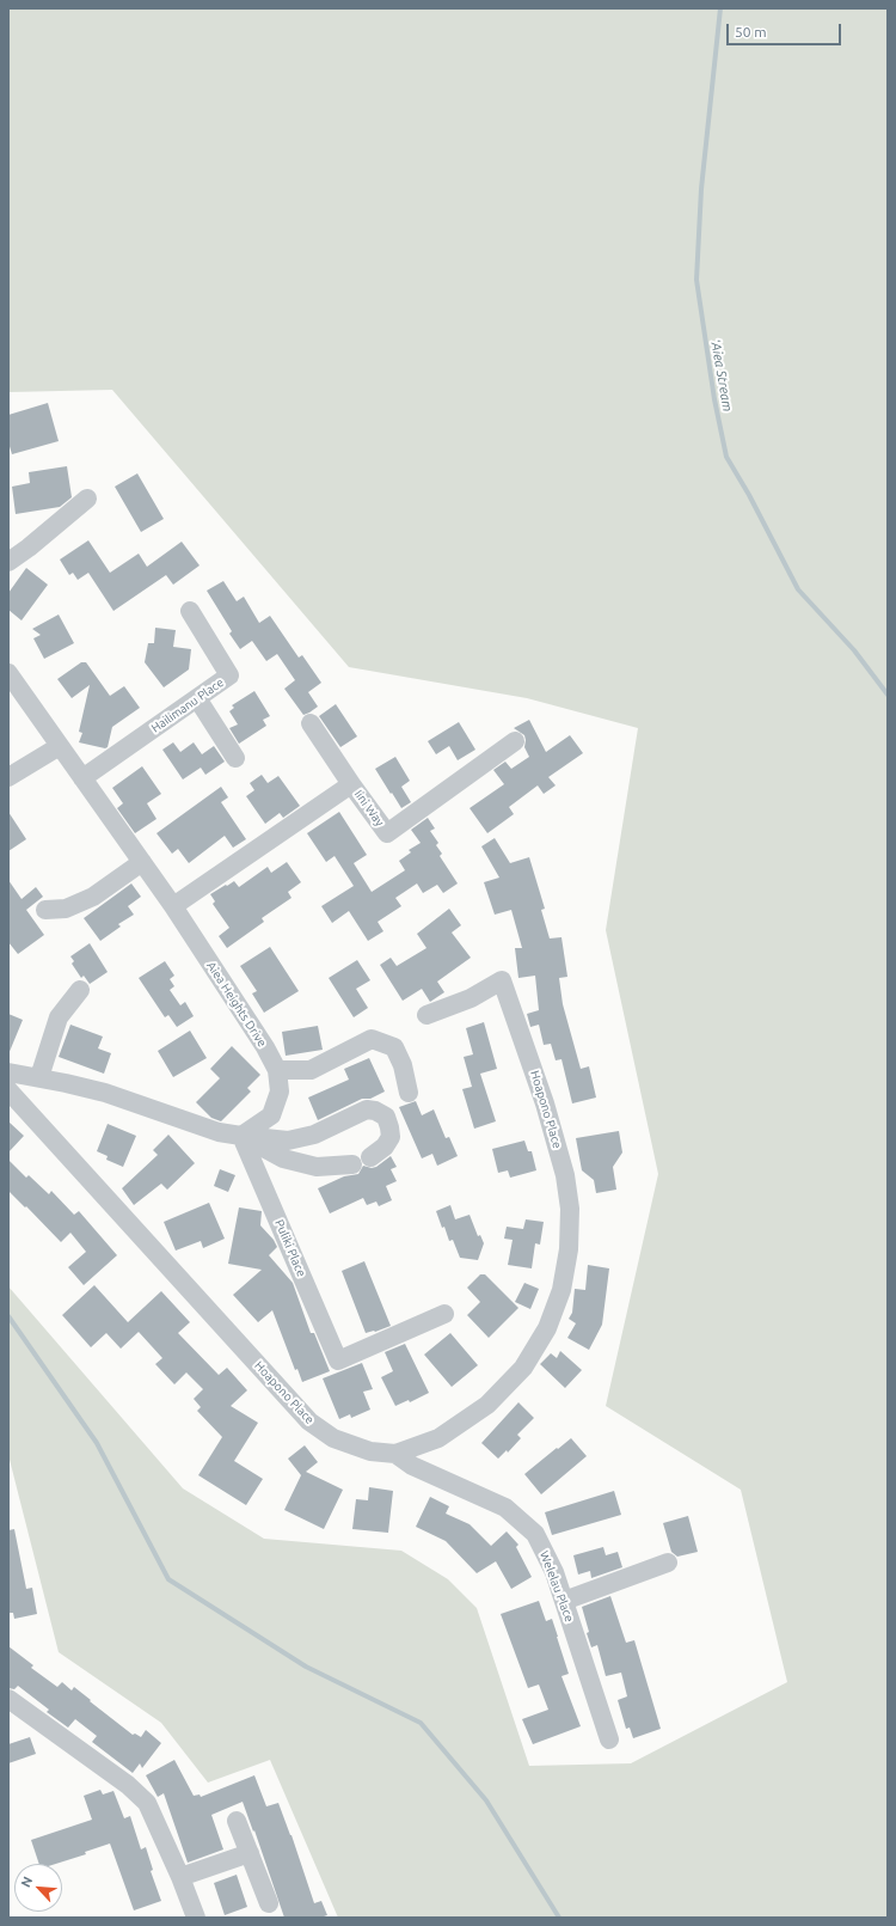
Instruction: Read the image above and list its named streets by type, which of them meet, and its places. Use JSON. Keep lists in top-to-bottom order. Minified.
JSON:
{"streets":{"street":["Hailimanu Place","Iini Way","Aiea Heights Drive","Hoapono Place","Puliki Place","Welelau Place"]},"crossings":[["Hailimanu Place","Aiea Heights Drive"],["Iini Way","Aiea Heights Drive"],["Aiea Heights Drive","Puliki Place"],["Hoapono Place","Welelau Place"]],"water":["ʻAiea Stream"],"scale_bar":"50 m","north":"top left"}
